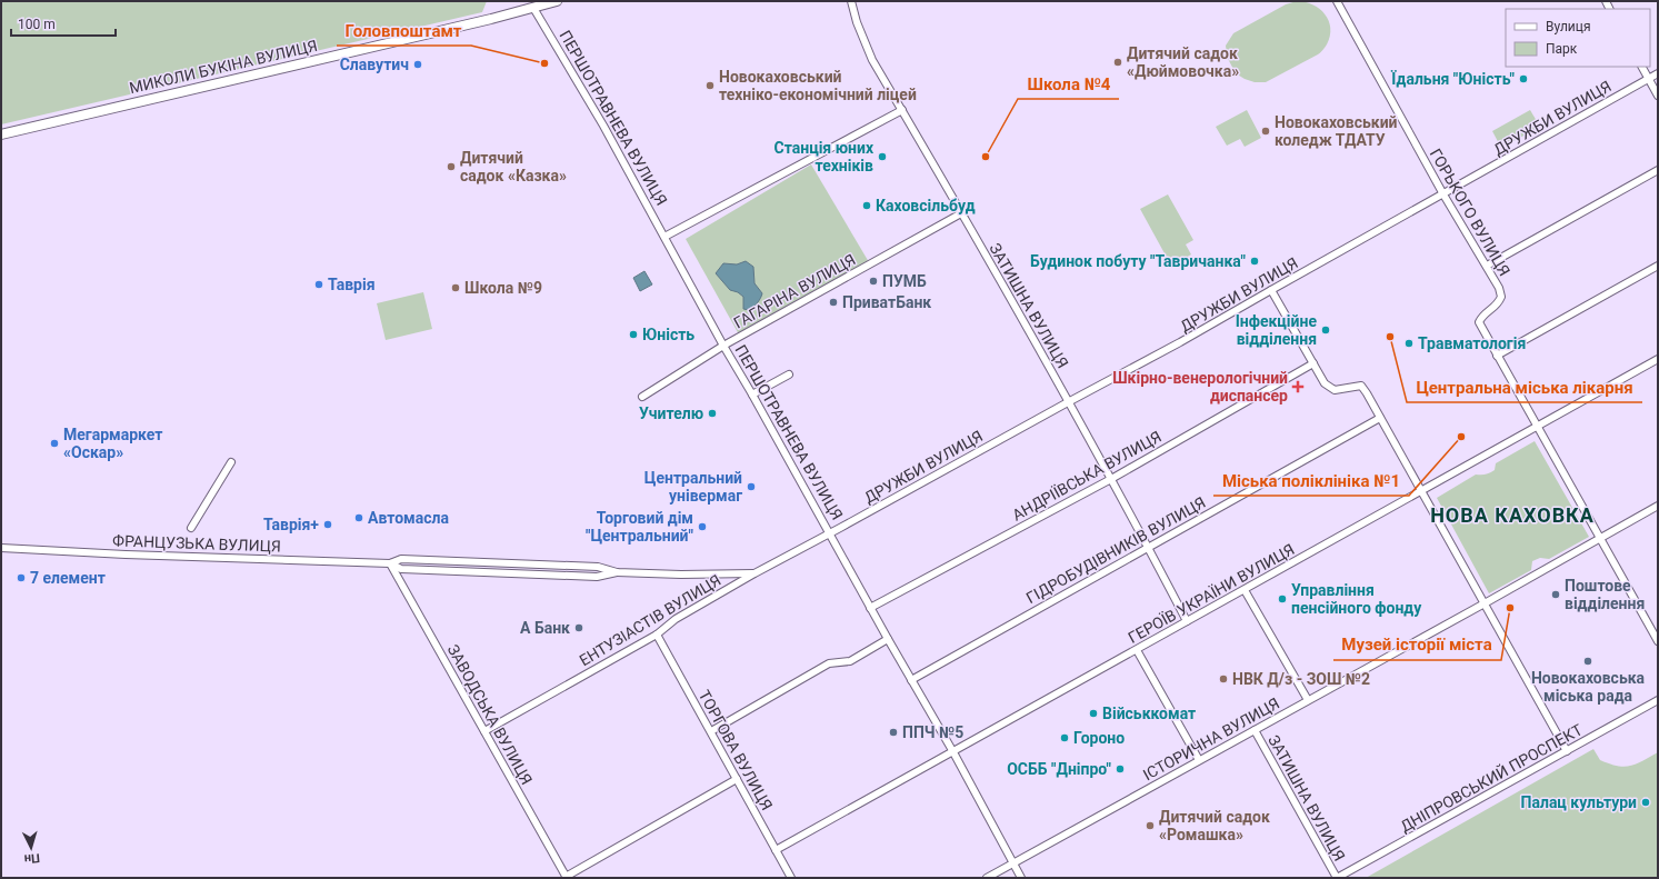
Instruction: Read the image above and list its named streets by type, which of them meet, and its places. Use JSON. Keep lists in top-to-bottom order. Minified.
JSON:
{"streets":{"street":["МИКОЛИ БУКІНА ВУЛИЦЯ","ПЕРШОТРАВНЕВА ВУЛИЦЯ","ДРУЖБИ ВУЛИЦЯ","ГОРЬКОГО ВУЛИЦЯ","ГАГАРІНА ВУЛИЦЯ","ЗАТИШНА ВУЛИЦЯ","АНДРІЇВСЬКА ВУЛИЦЯ","ФРАНЦУЗЬКА ВУЛИЦЯ","ГІДРОБУДІВНИКІВ ВУЛИЦЯ","ГЕРОЇВ УКРАЇНИ ВУЛИЦЯ","ЕНТУЗІАСТІВ ВУЛИЦЯ","ЗАВОДСЬКА ВУЛИЦЯ","ІСТОРИЧНА ВУЛИЦЯ","ТОРГОВА ВУЛИЦЯ","ДНІПРОВСЬКИЙ ПРОСПЕКТ"]},"crossings":[["МИКОЛИ БУКІНА ВУЛИЦЯ","ПЕРШОТРАВНЕВА ВУЛИЦЯ"],["ПЕРШОТРАВНЕВА ВУЛИЦЯ","ДРУЖБИ ВУЛИЦЯ"],["ПЕРШОТРАВНЕВА ВУЛИЦЯ","ГАГАРІНА ВУЛИЦЯ"],["ПЕРШОТРАВНЕВА ВУЛИЦЯ","АНДРІЇВСЬКА ВУЛИЦЯ"],["ПЕРШОТРАВНЕВА ВУЛИЦЯ","ГІДРОБУДІВНИКІВ ВУЛИЦЯ"],["ПЕРШОТРАВНЕВА ВУЛИЦЯ","ГЕРОЇВ УКРАЇНИ ВУЛИЦЯ"],["ПЕРШОТРАВНЕВА ВУЛИЦЯ","ЕНТУЗІАСТІВ ВУЛИЦЯ"],["ПЕРШОТРАВНЕВА ВУЛИЦЯ","ІСТОРИЧНА ВУЛИЦЯ"],["ДРУЖБИ ВУЛИЦЯ","ГОРЬКОГО ВУЛИЦЯ"],["ДРУЖБИ ВУЛИЦЯ","ЗАТИШНА ВУЛИЦЯ"],["ДРУЖБИ ВУЛИЦЯ","ЕНТУЗІАСТІВ ВУЛИЦЯ"],["ГОРЬКОГО ВУЛИЦЯ","ГЕРОЇВ УКРАЇНИ ВУЛИЦЯ"],["ГОРЬКОГО ВУЛИЦЯ","ІСТОРИЧНА ВУЛИЦЯ"],["ГАГАРІНА ВУЛИЦЯ","ЗАТИШНА ВУЛИЦЯ"],["ЗАТИШНА ВУЛИЦЯ","АНДРІЇВСЬКА ВУЛИЦЯ"],["ЗАТИШНА ВУЛИЦЯ","ГІДРОБУДІВНИКІВ ВУЛИЦЯ"],["ЗАТИШНА ВУЛИЦЯ","ГЕРОЇВ УКРАЇНИ ВУЛИЦЯ"],["ЗАТИШНА ВУЛИЦЯ","ІСТОРИЧНА ВУЛИЦЯ"],["ЗАТИШНА ВУЛИЦЯ","ДНІПРОВСЬКИЙ ПРОСПЕКТ"],["ФРАНЦУЗЬКА ВУЛИЦЯ","ЕНТУЗІАСТІВ ВУЛИЦЯ"],["ФРАНЦУЗЬКА ВУЛИЦЯ","ЗАВОДСЬКА ВУЛИЦЯ"],["ГЕРОЇВ УКРАЇНИ ВУЛИЦЯ","ТОРГОВА ВУЛИЦЯ"],["ЕНТУЗІАСТІВ ВУЛИЦЯ","ЗАВОДСЬКА ВУЛИЦЯ"],["ЕНТУЗІАСТІВ ВУЛИЦЯ","ТОРГОВА ВУЛИЦЯ"]],"districts":["НОВА КАХОВКА"],"places":{"other":["Дитячий садок «Дюймовочка»","Головпоштамт","Славутич","Їдальня \"Юність\"","Новокаховський техніко-економічний ліцей","Новокаховський коледж ТДАТУ","Станція юних техніків","Школа №4","Дитячий садок «Казка»","Каховсільбуд","Будинок побуту \"Тавричанка\"","ПУМБ","Таврія","Школа №9","ПриватБанк","Інфекційне відділення","Юність","Центральна міська лікарня","Травматологія","Учителю","Міська поліклініка №1","Мегармаркет «Оскар»","Центральний універмаг","Автомасла","Таврія+","Торговий дім \"Центральний\"","7 елемент","Поштове відділення","Управління пенсійного фонду","Музей історії міста","А Банк","Новокаховська міська рада","НВК Д/з - ЗОШ №2","Військкомат","ППЧ №5","Гороно","ОСББ \"Днiпро\"","Палац культури","Дитячий садок «Ромашка»"],"health":["Шкірно-венерологічний диспансер"]},"legend":["Вулиця","Парк"],"scale_bar":"100 m","north":"bottom"}
